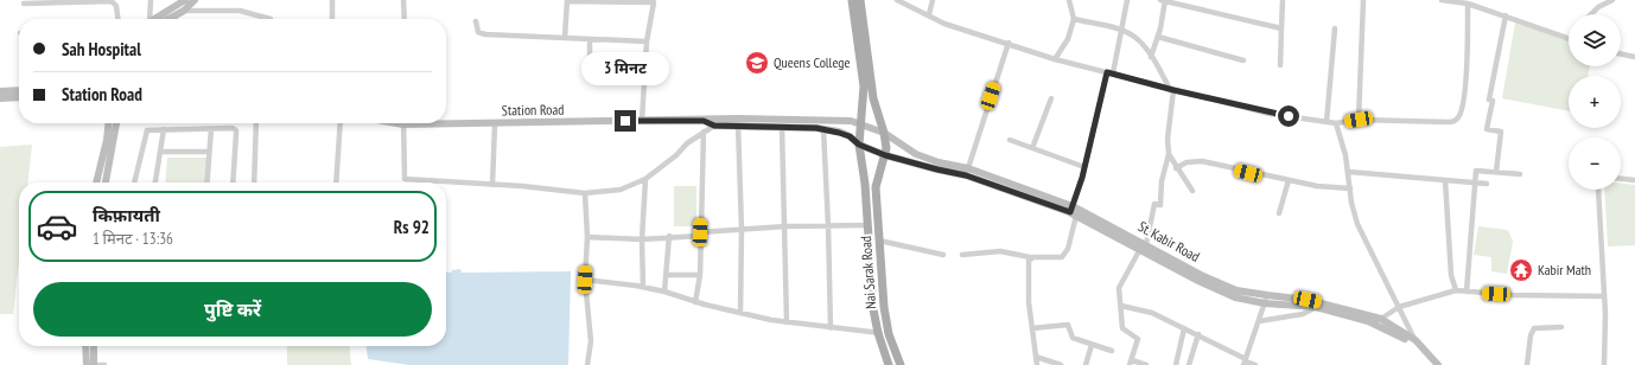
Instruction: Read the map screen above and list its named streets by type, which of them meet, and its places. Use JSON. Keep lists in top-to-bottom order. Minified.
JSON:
{"streets":{"main road":["Nai Sarak Road"],"street":["Station Road","St. Kabir Road"]},"crossings":[["Station Road","St. Kabir Road"],["Station Road","Nai Sarak Road"],["St. Kabir Road","Nai Sarak Road"]],"places":{"school or university":["Queens College"],"temple":["Kabir Math"]},"page":{"map_buttons":["+","−"],"banner":["Sah Hospital","Station Road"],"bubble":"3 मिनट","list":[{"name":"किफ़ायती","note":"1 मिनट · 13:36","value":"Rs 92"}],"buttons":"पुष्टि करें"}}
